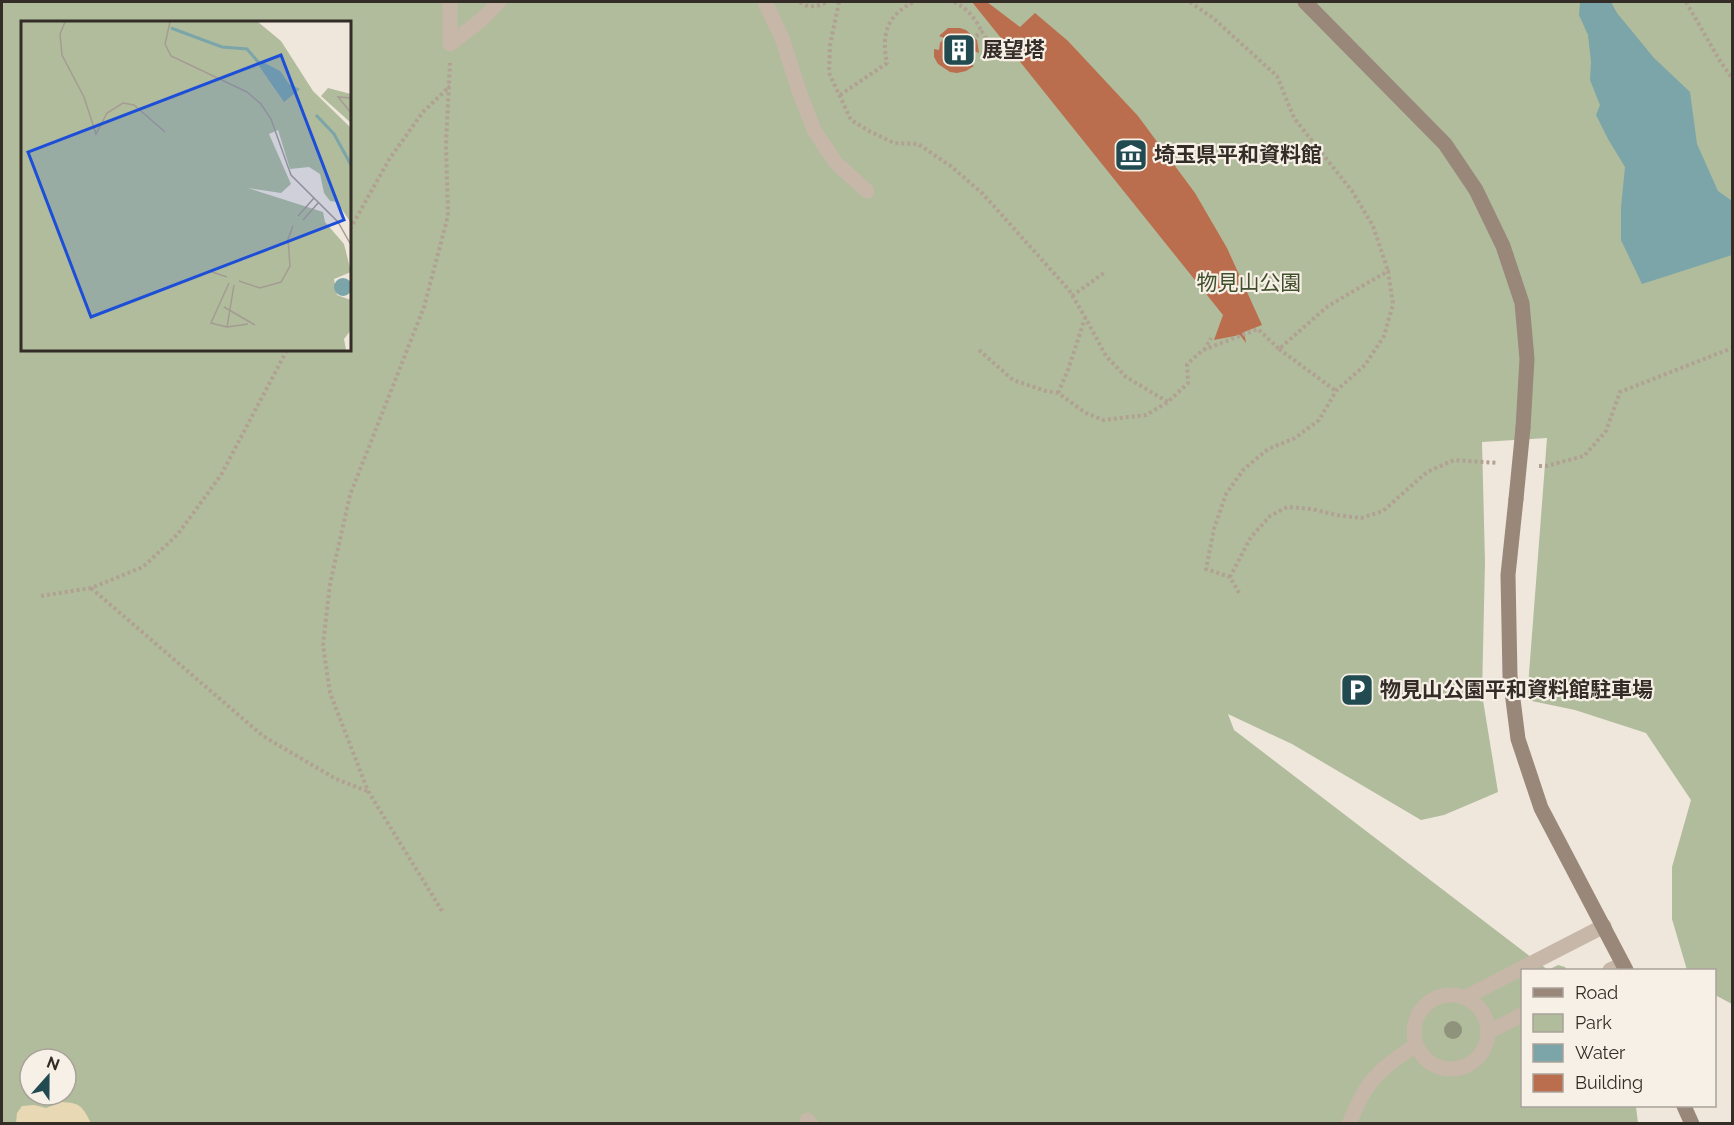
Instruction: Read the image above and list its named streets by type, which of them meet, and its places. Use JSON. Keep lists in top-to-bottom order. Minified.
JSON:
{"parks":["物見山公園"],"places":{"building":["展望塔"],"museum":["埼玉県平和資料館"],"parking":["物見山公園平和資料館駐車場"]},"legend":["Road","Park","Water","Building"],"north":"top"}
